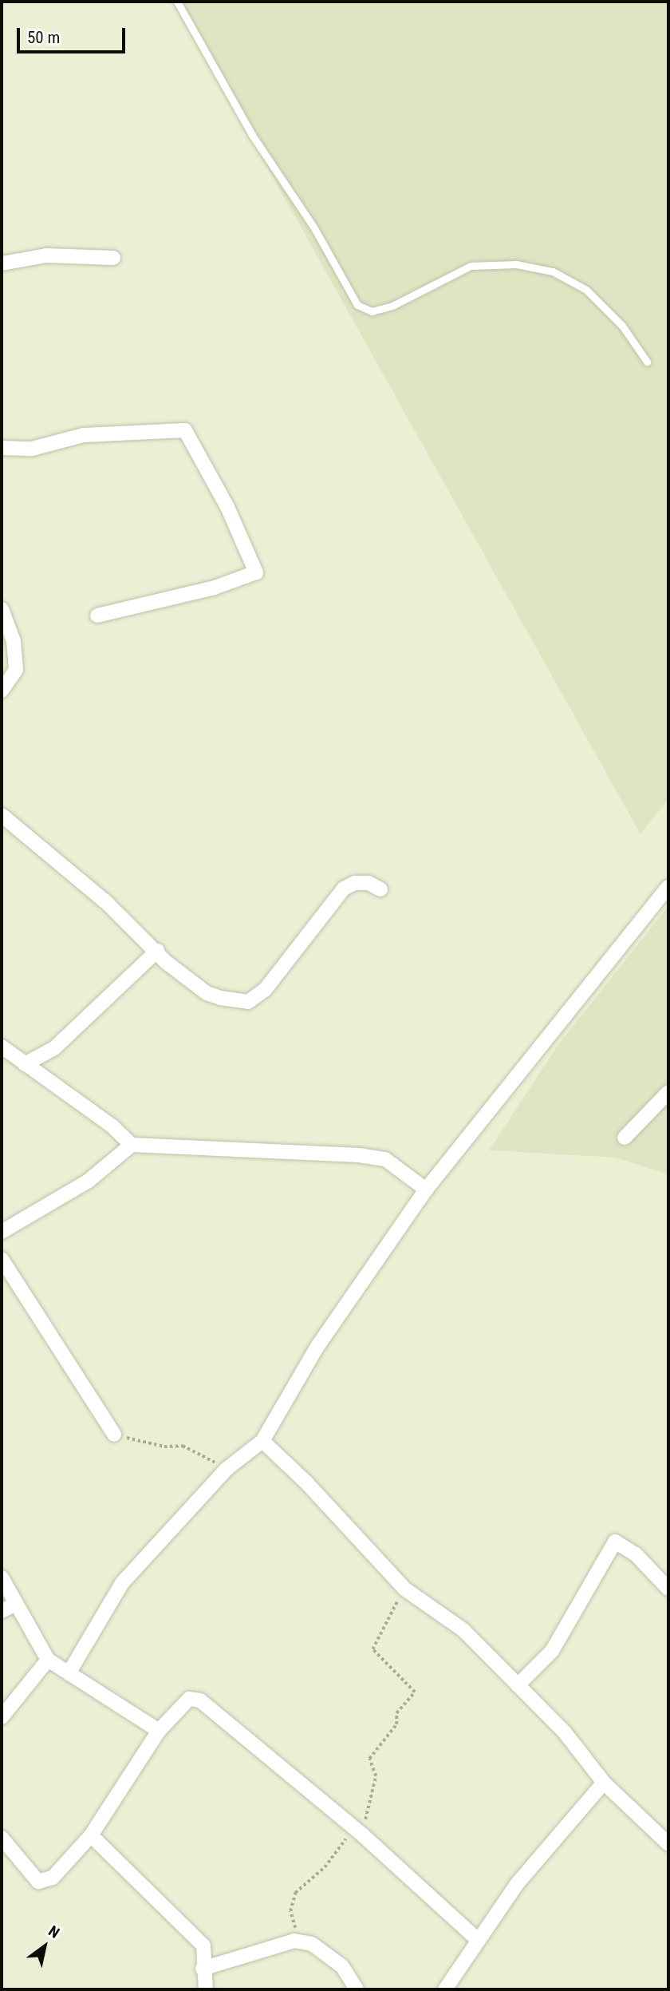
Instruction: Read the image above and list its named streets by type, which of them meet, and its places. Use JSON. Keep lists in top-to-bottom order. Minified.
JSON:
{"scale_bar":"50 m","north":"top right"}
